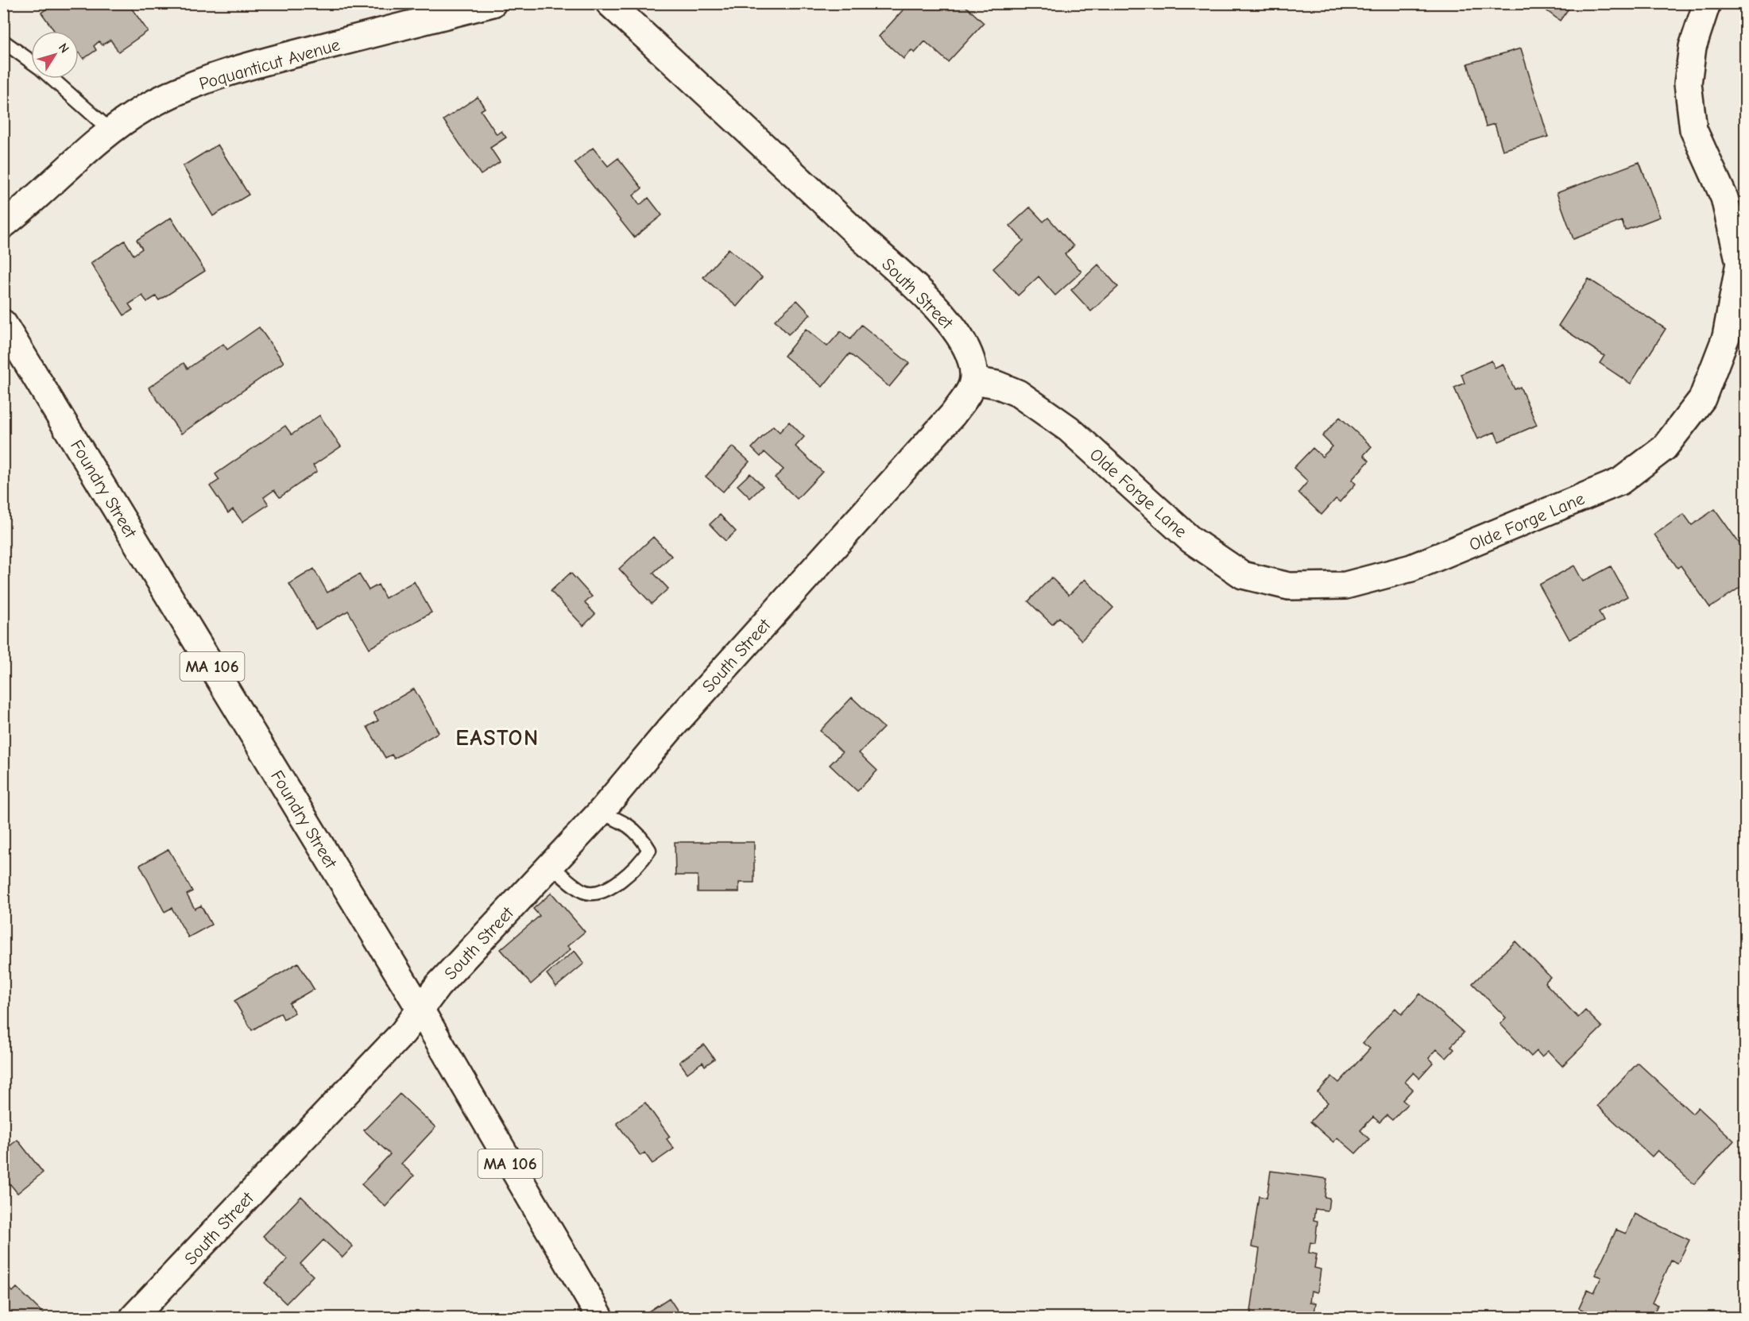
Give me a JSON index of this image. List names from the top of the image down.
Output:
{
  "streets": {
    "main road": [
      "Poquanticut Avenue",
      "South Street",
      "Foundry Street",
      "Olde Forge Lane",
      "MA 106"
    ]
  },
  "crossings": [
    ["South Street", "Foundry Street"],
    ["South Street", "Olde Forge Lane"]
  ],
  "districts": ["EASTON"],
  "north": "top right"
}
